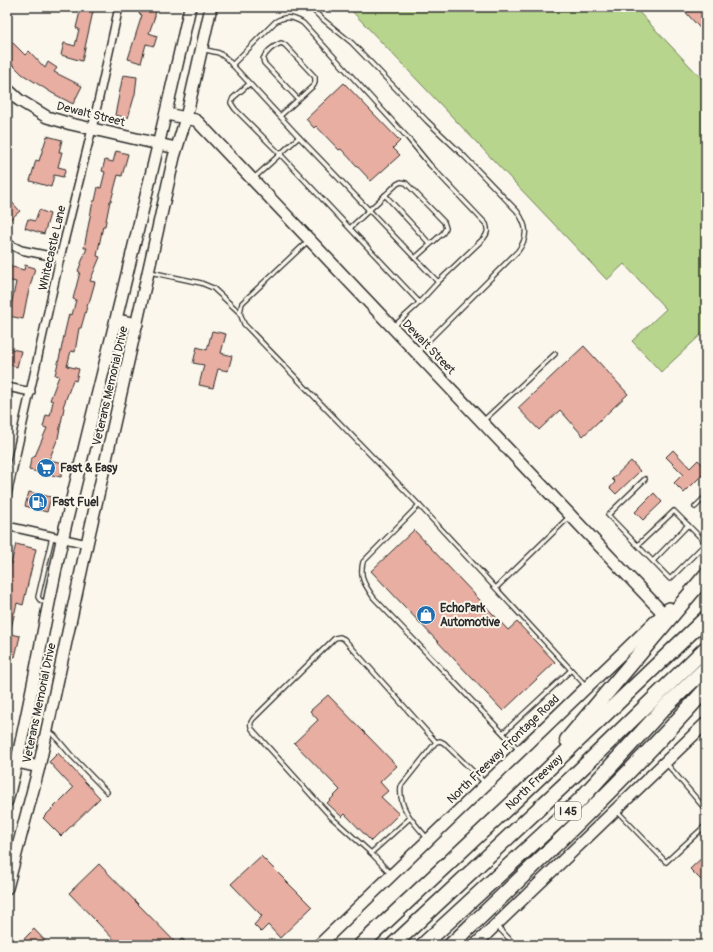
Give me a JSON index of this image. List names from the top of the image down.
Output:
{
  "streets": {
    "highway": ["North Freeway", "I 45"],
    "main road": ["Dewalt Street", "Veterans Memorial Drive", "North Freeway Frontage Road"],
    "street": ["Whitecastle Lane"]
  },
  "crossings": [
    ["Dewalt Street", "Whitecastle Lane"],
    ["Dewalt Street", "Veterans Memorial Drive"],
    ["Dewalt Street", "North Freeway Frontage Road"]
  ],
  "places": {
    "supermarket": ["Fast & Easy"],
    "fuel station": ["Fast Fuel"],
    "shop": ["EchoPark Automotive"]
  }
}
